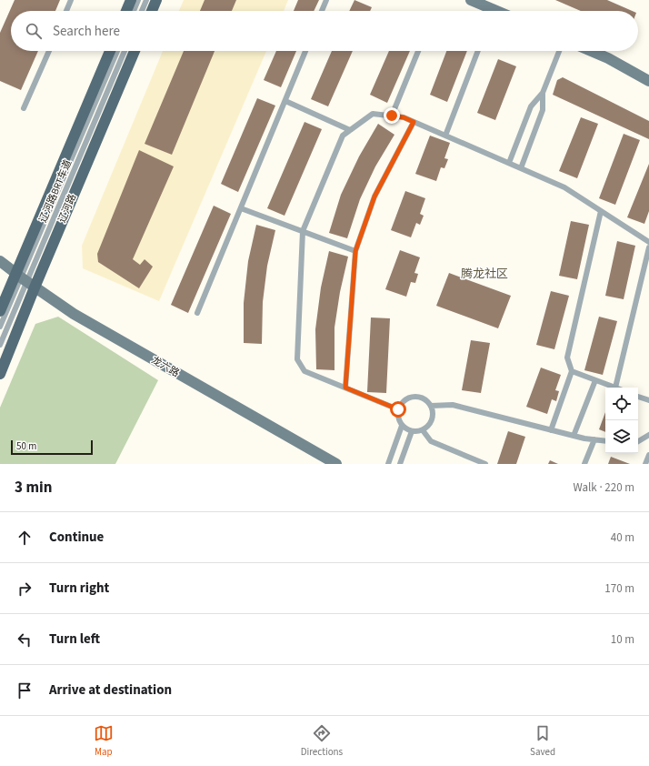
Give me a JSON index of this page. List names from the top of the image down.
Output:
{
  "streets": {
    "main road": ["辽河路"],
    "street": ["龙六路"],
    "lane": ["辽河路BRT车道"]
  },
  "crossings": [
    ["辽河路BRT车道", "辽河路"],
    ["辽河路BRT车道", "龙六路"],
    ["辽河路", "龙六路"]
  ],
  "districts": ["腾龙社区"],
  "scale_bar": "50 m",
  "page": {
    "search": "Search here",
    "scale": "50 m",
    "heading": ["3 min", "Walk · 220 m"],
    "list": [
      ["Continue", "40 m"],
      ["Turn right", "170 m"],
      ["Turn left", "10 m"],
      "Arrive at destination"
    ],
    "nav": ["Map", "Directions", "Saved"]
  }
}
